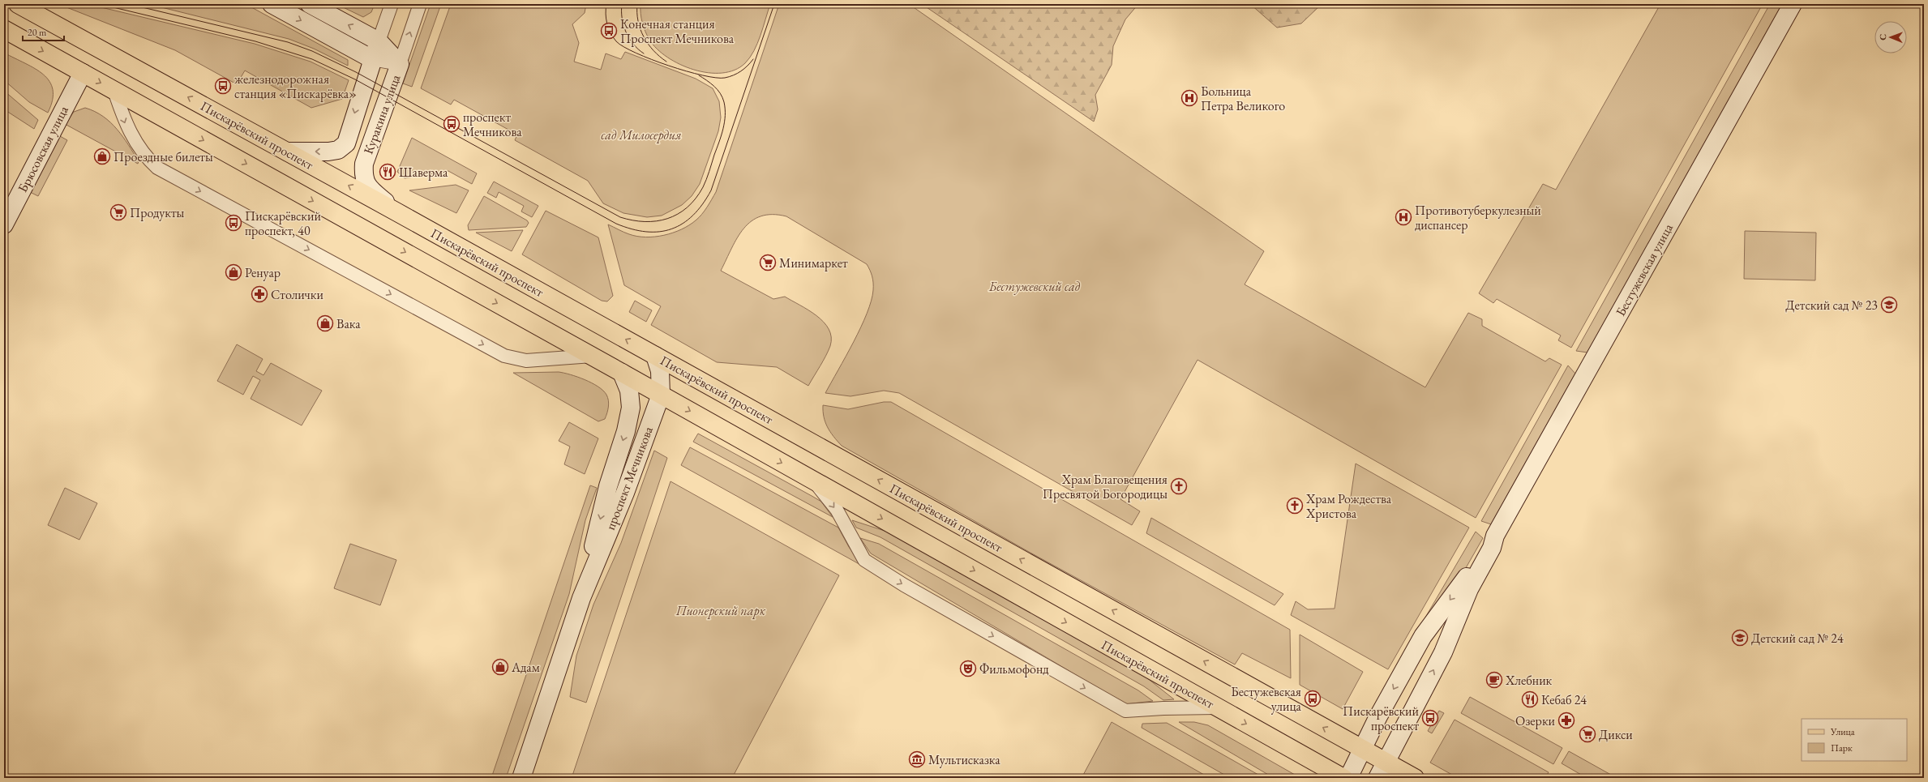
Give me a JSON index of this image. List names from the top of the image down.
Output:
{
  "streets": {
    "main road": ["Пискарёвский проспект"],
    "street": [
      "Куракина улица",
      "Брюсовская улица",
      "Бестужевская улица",
      "проспект Мечникова"
    ]
  },
  "crossings": [
    ["Куракина улица", "Пискарёвский проспект"],
    ["Пискарёвский проспект", "Брюсовская улица"],
    ["Пискарёвский проспект", "Бестужевская улица"],
    ["Пискарёвский проспект", "проспект Мечникова"]
  ],
  "parks": ["сад Милосердия", "Бестужевский сад", "Пионерский парк"],
  "places": {
    "bus stop": [
      "Конечная станция Проспект Мечникова",
      "железнодорожная станция «Пискарёвка»",
      "проспект Мечникова",
      "Пискарёвский проспект, 40",
      "Бестужевская улица",
      "Пискарёвский проспект"
    ],
    "hospital": ["Больница Петра Великого", "Противотуберкулезный диспансер"],
    "shop": [
      "Проездные билеты",
      "Ренуар",
      "Вака",
      "Адам"
    ],
    "restaurant": ["Шаверма", "Кебаб 24"],
    "supermarket": ["Продукты", "Минимаркет", "Дикси"],
    "pharmacy": ["Столички", "Озерки"],
    "school or university": ["Детский сад № 23", "Детский сад № 24"],
    "church": ["Храм Благовещения Пресвятой Богородицы", "Храм Рождества Христова"],
    "theatre": ["Фильмофонд"],
    "cafe": ["Хлебник"],
    "museum": ["Мультисказка"]
  },
  "legend": ["Улица", "Парк"],
  "scale_bar": "20 m",
  "north": "left"
}
